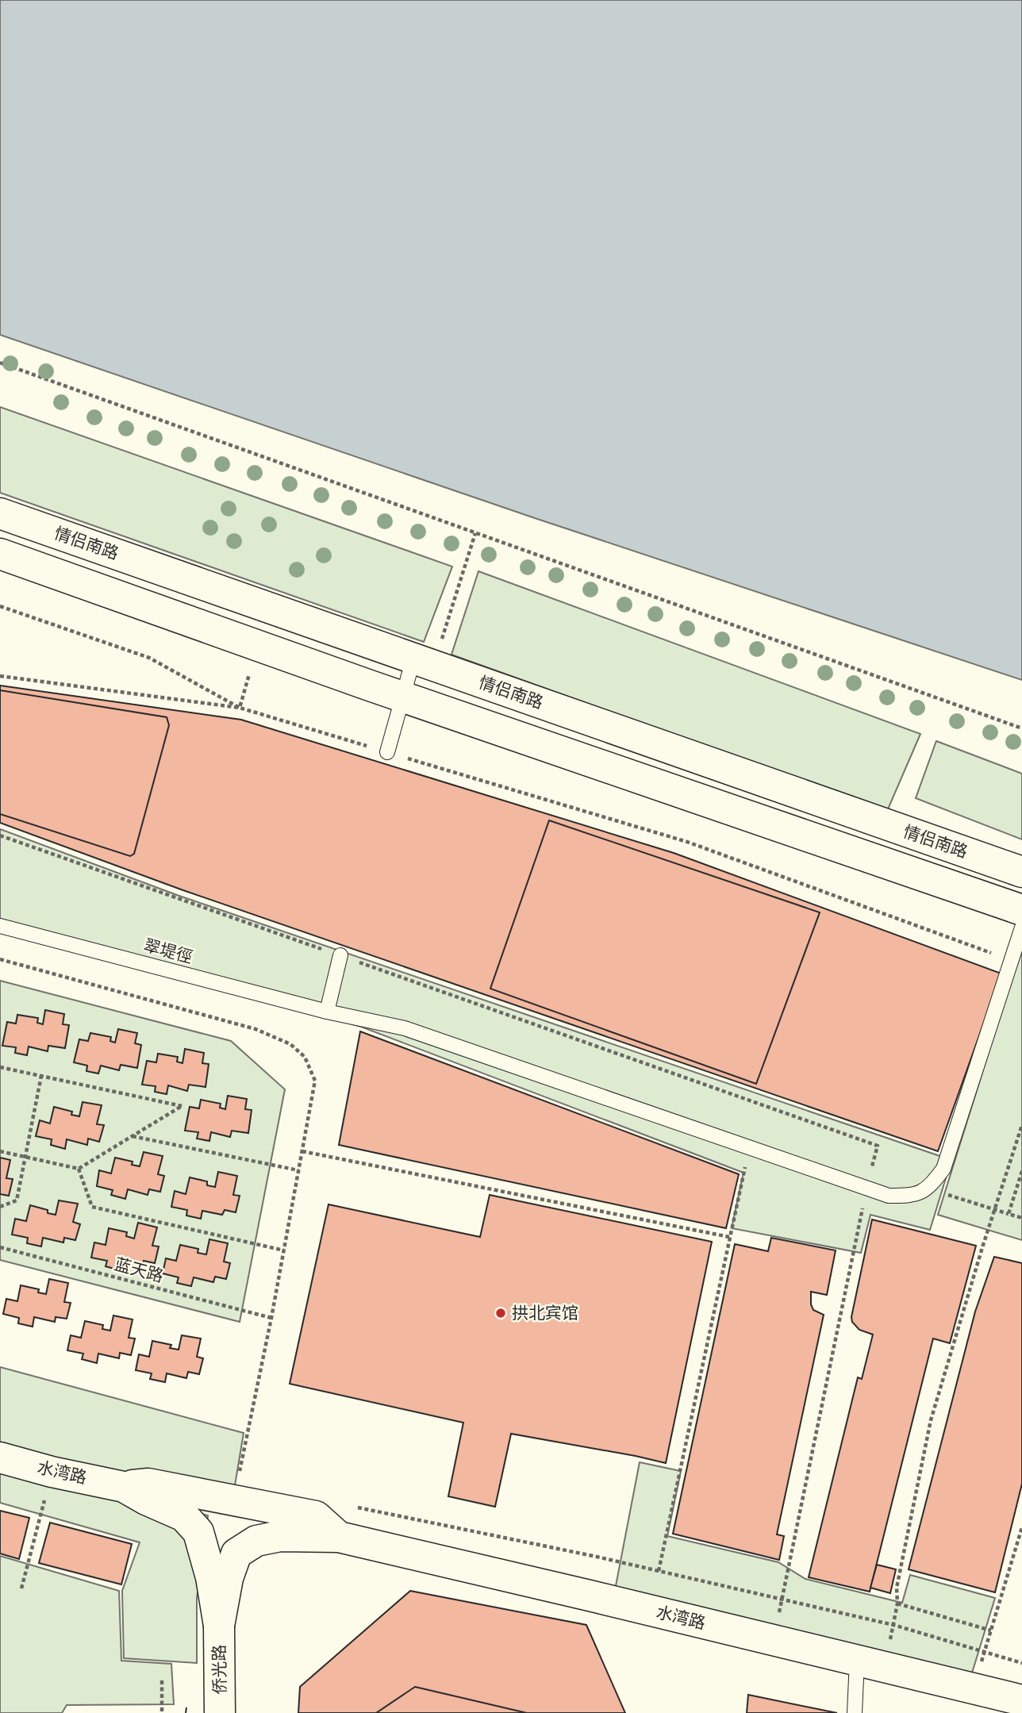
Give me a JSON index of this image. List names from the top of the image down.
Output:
{
  "streets": {
    "main road": ["情侣南路", "水湾路", "侨光路"],
    "lane": ["翠堤徑"],
    "path": ["蓝天路"]
  },
  "crossings": [
    ["水湾路", "侨光路"]
  ],
  "places": ["拱北宾馆"]
}
